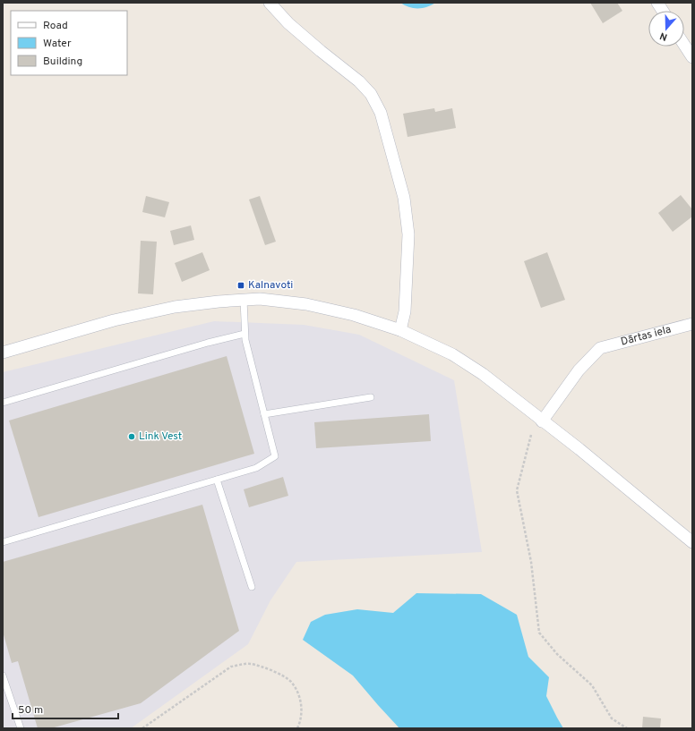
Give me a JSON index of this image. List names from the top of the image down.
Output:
{
  "streets": {
    "street": ["Dārtas iela"]
  },
  "places": {
    "transit": ["Kalnavoti"],
    "other": ["Link Vest"]
  },
  "legend": ["Road", "Water", "Building"],
  "scale_bar": "50 m",
  "north": "bottom"
}
